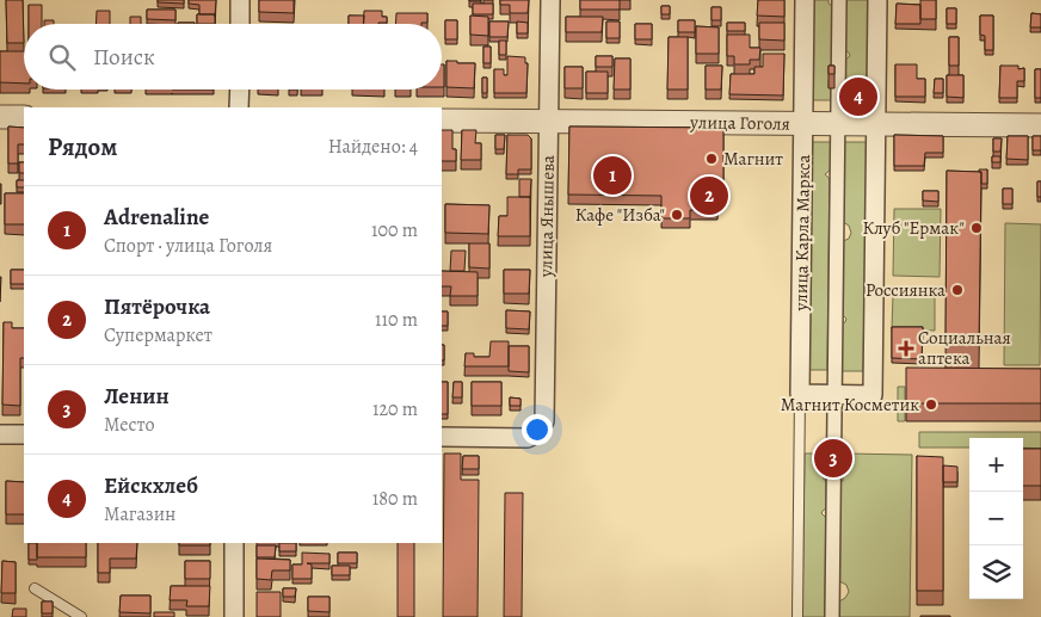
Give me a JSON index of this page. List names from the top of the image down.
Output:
{
  "streets": {
    "street": ["улица Гоголя", "улица Янышева", "улица Карла Маркса"]
  },
  "crossings": [
    ["улица Гоголя", "улица Янышева"],
    ["улица Гоголя", "улица Карла Маркса"]
  ],
  "places": {
    "other": [
      "Магнит",
      "Кафе \"Изба\"",
      "Клуб \"Ермак\"",
      "Россиянка",
      "Магнит Косметик"
    ],
    "health": ["Социальная аптека"]
  },
  "page": {
    "search": "Поиск",
    "pins": [
      "4",
      "1",
      "2",
      "3"
    ],
    "heading": ["Рядом", "Найдено: 4"],
    "list": [
      {
        "mark": "1",
        "name": "Аdrenaline",
        "note": "Спорт · улица Гоголя",
        "value": "100 m"
      },
      {
        "mark": "2",
        "name": "Пятёрочка",
        "note": "Супермаркет",
        "value": "110 m"
      },
      {
        "mark": "3",
        "name": "Ленин",
        "note": "Место",
        "value": "120 m"
      },
      {
        "mark": "4",
        "name": "Ейскхлеб",
        "note": "Магазин",
        "value": "180 m"
      }
    ],
    "map_buttons": ["+", "−"]
  }
}
